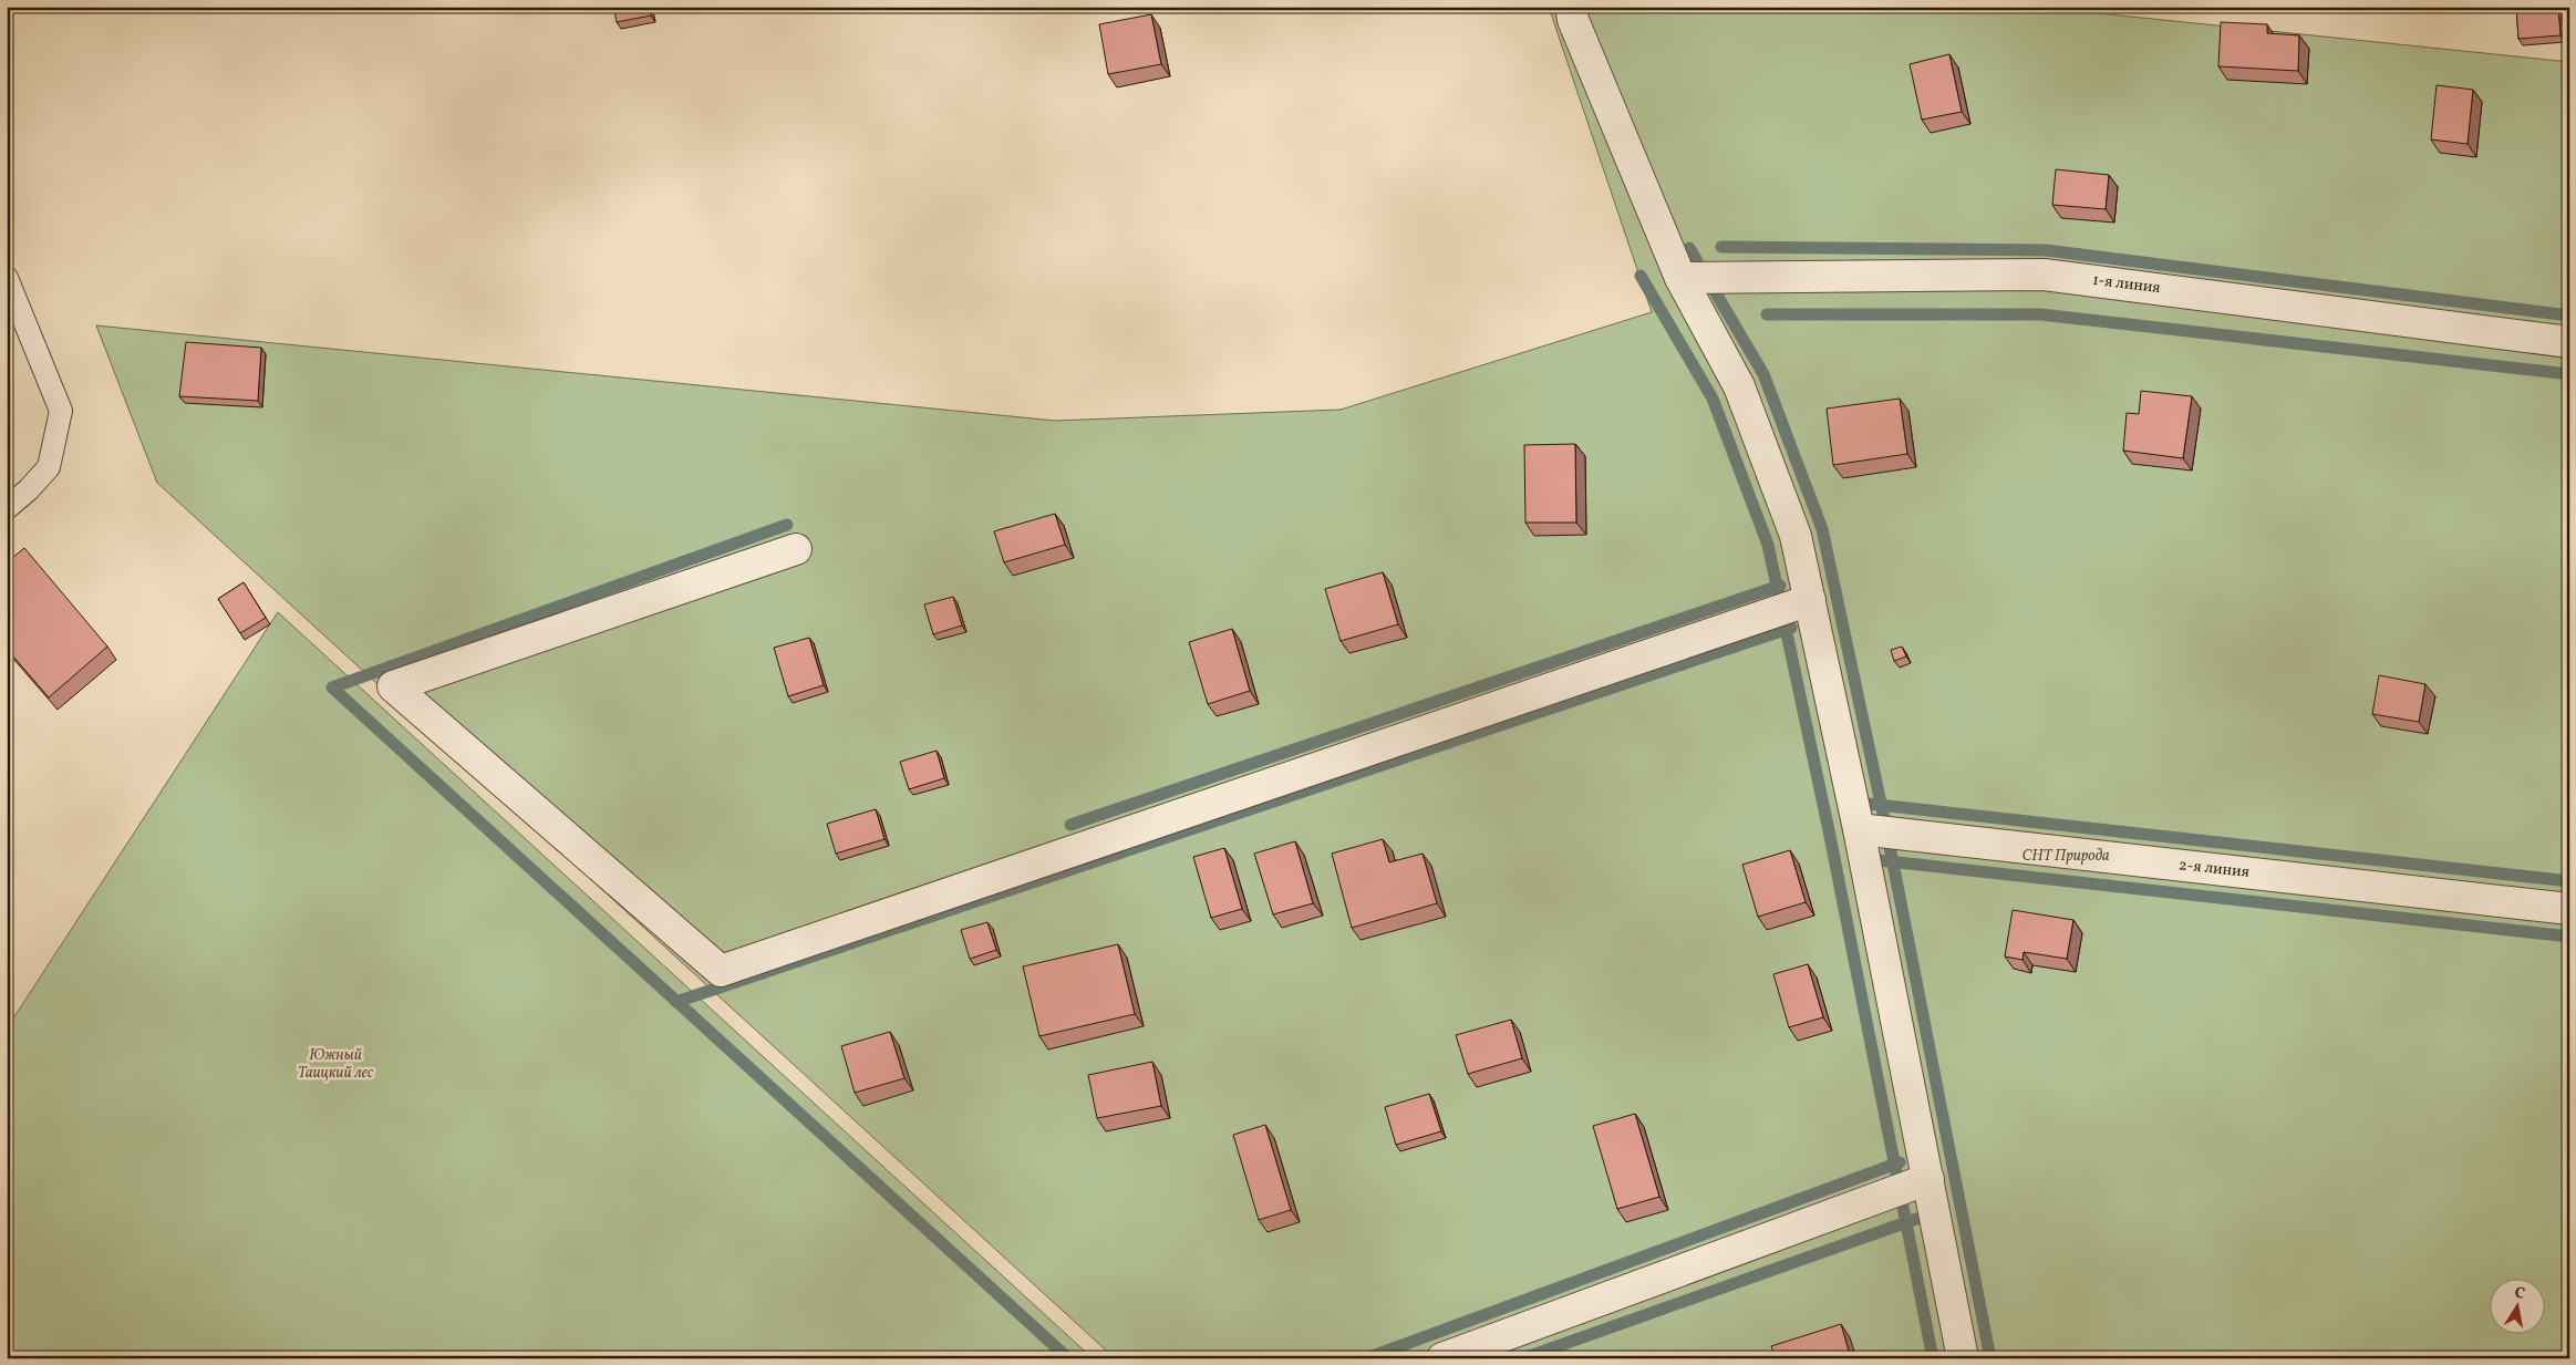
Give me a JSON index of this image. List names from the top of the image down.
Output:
{
  "streets": {
    "street": ["1-я линия", "2-я линия"]
  },
  "parks": ["СНТ Природа", "Южный Таицкий лес"],
  "north": "top"
}
